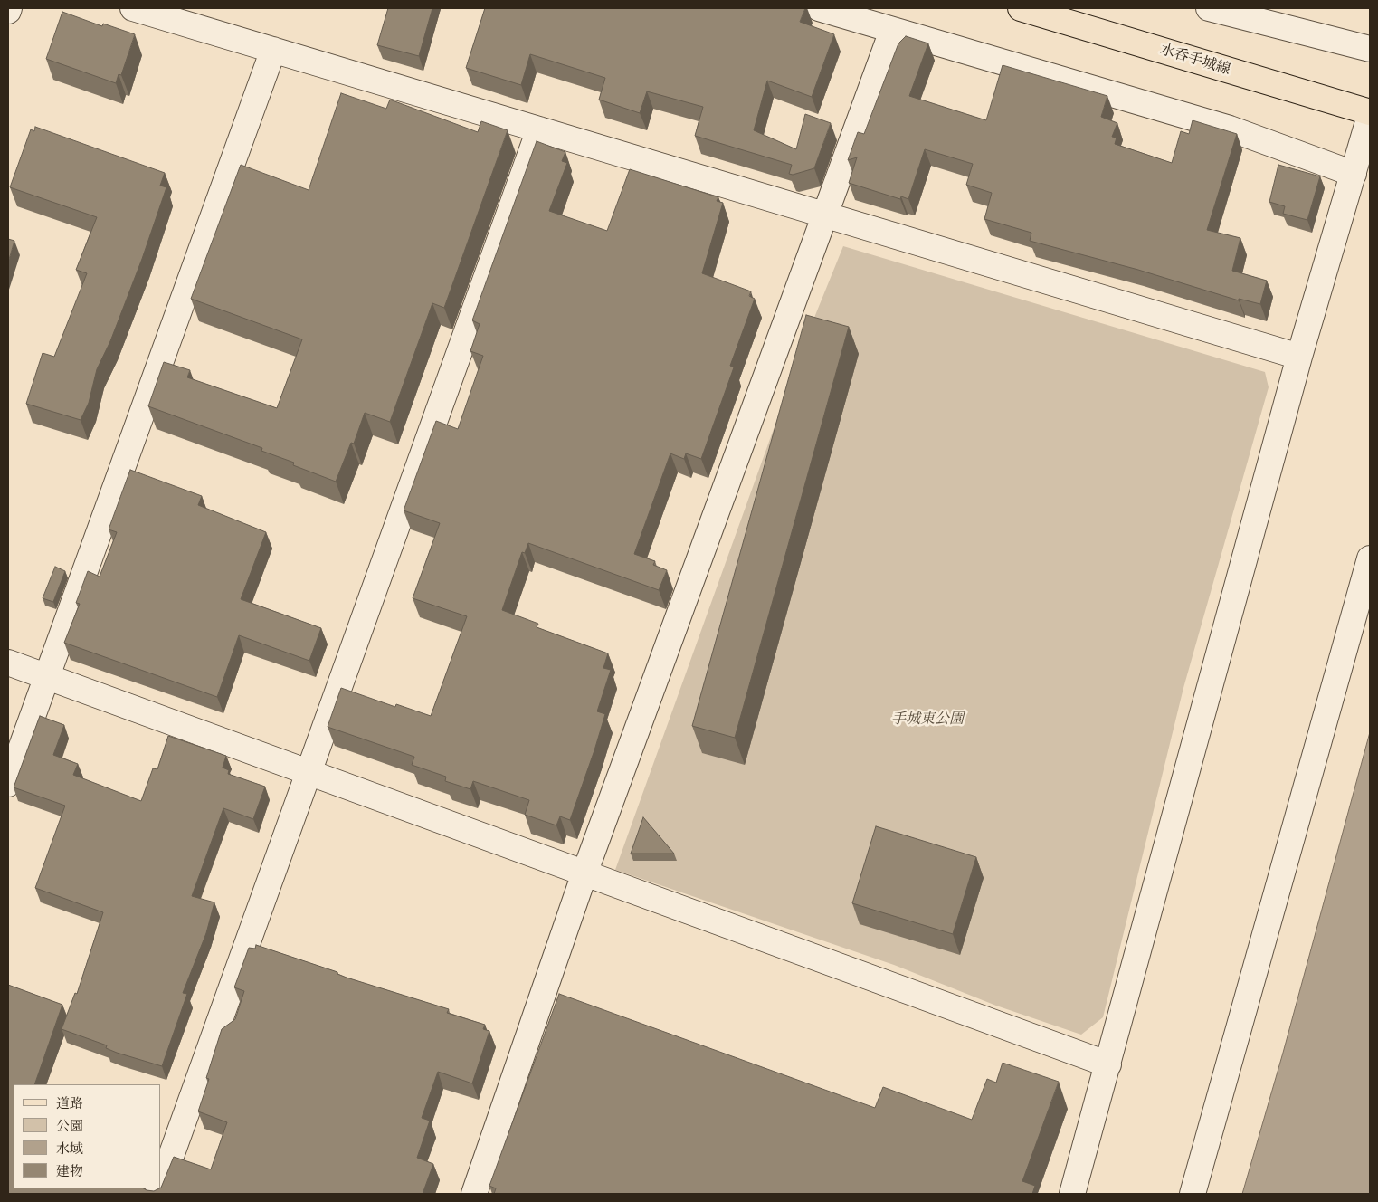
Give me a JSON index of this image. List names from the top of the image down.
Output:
{
  "streets": {
    "main road": ["水呑手城線"]
  },
  "parks": ["手城東公園"],
  "legend": [
    "道路",
    "公園",
    "水域",
    "建物"
  ]
}
